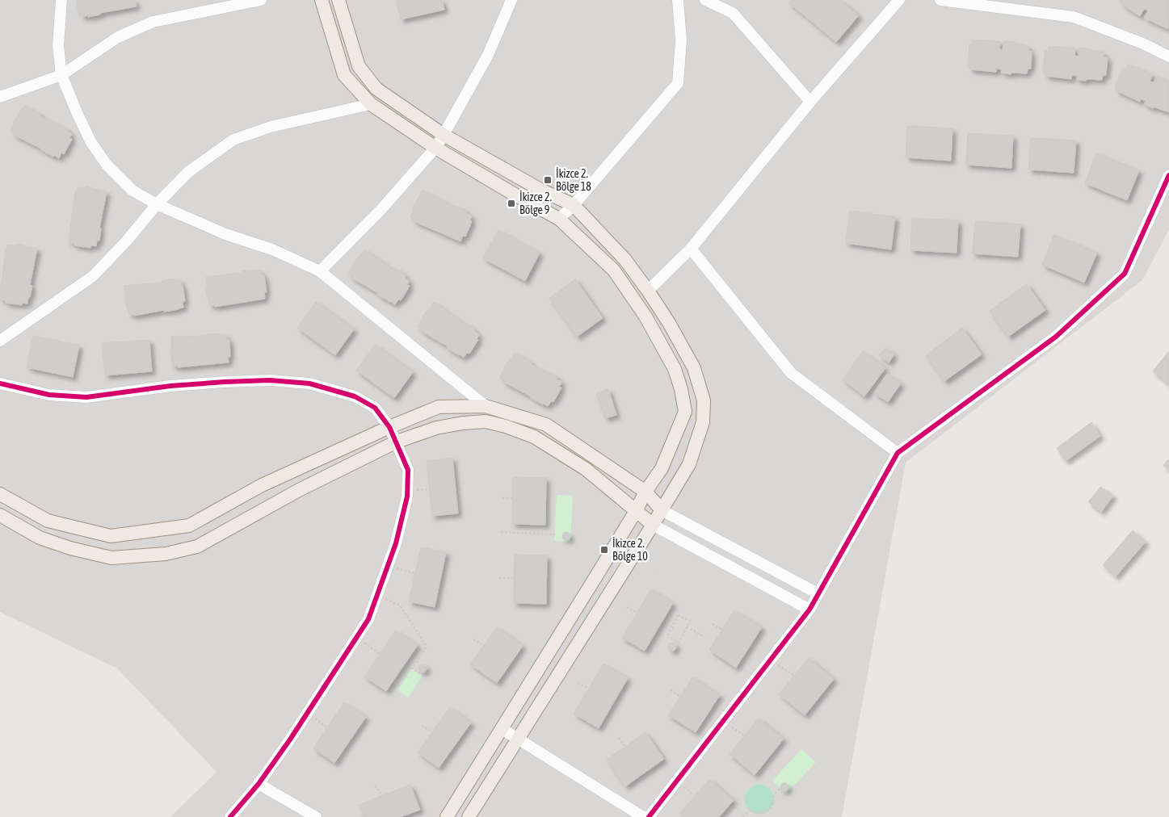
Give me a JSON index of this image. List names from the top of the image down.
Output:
{
  "places": {
    "transit": ["İkizce 2. Bölge 18", "İkizce 2. Bölge 9", "İkizce 2. Bölge 10"]
  }
}
